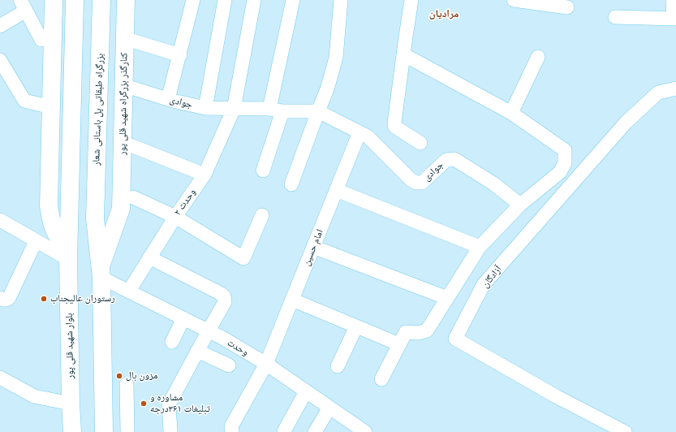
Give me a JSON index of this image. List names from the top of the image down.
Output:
{
  "streets": {
    "main road": ["کنارگذر بزرگراه شهید قلی پور", "بزرگراه طبقاتی پل باستانی شعار", "بلوار شهید قلی پور"],
    "street": [
      "جوادی",
      "وحدت ۲",
      "امام حسین",
      "آزادگان",
      "وحدت"
    ]
  },
  "crossings": [
    ["جوادی", "کنارگذر بزرگراه شهید قلی پور"],
    ["جوادی", "وحدت ۲"],
    ["جوادی", "امام حسین"],
    ["کنارگذر بزرگراه شهید قلی پور", "بزرگراه طبقاتی پل باستانی شعار"],
    ["کنارگذر بزرگراه شهید قلی پور", "وحدت"],
    ["بزرگراه طبقاتی پل باستانی شعار", "وحدت"],
    ["وحدت ۲", "وحدت"],
    ["امام حسین", "وحدت"]
  ],
  "districts": ["مرادیان"],
  "places": ["رستوران عالیجناب", "مزون بال", "مشاوره و تبلیغات ۳۶۱درجه"]
}
